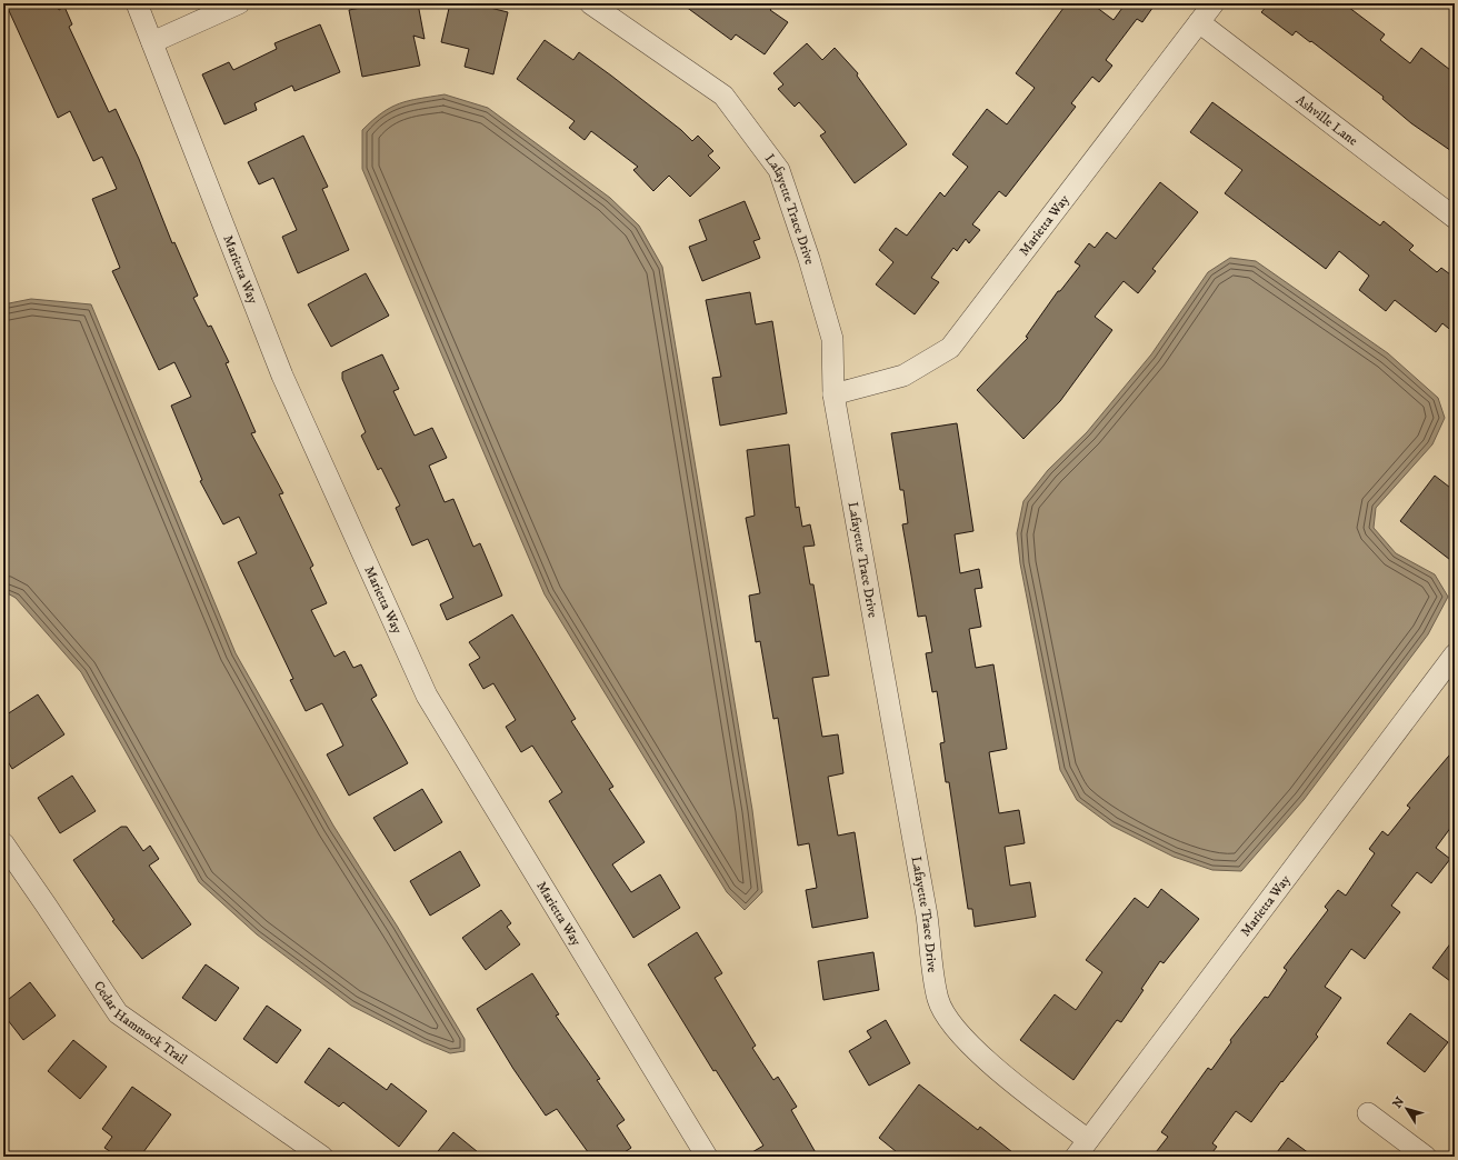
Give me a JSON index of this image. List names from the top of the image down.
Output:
{
  "streets": {
    "street": [
      "Ashville Lane",
      "Lafayette Trace Drive",
      "Marietta Way",
      "Cedar Hammock Trail"
    ]
  },
  "crossings": [
    ["Ashville Lane", "Marietta Way"],
    ["Lafayette Trace Drive", "Marietta Way"]
  ],
  "north": "top left"
}
